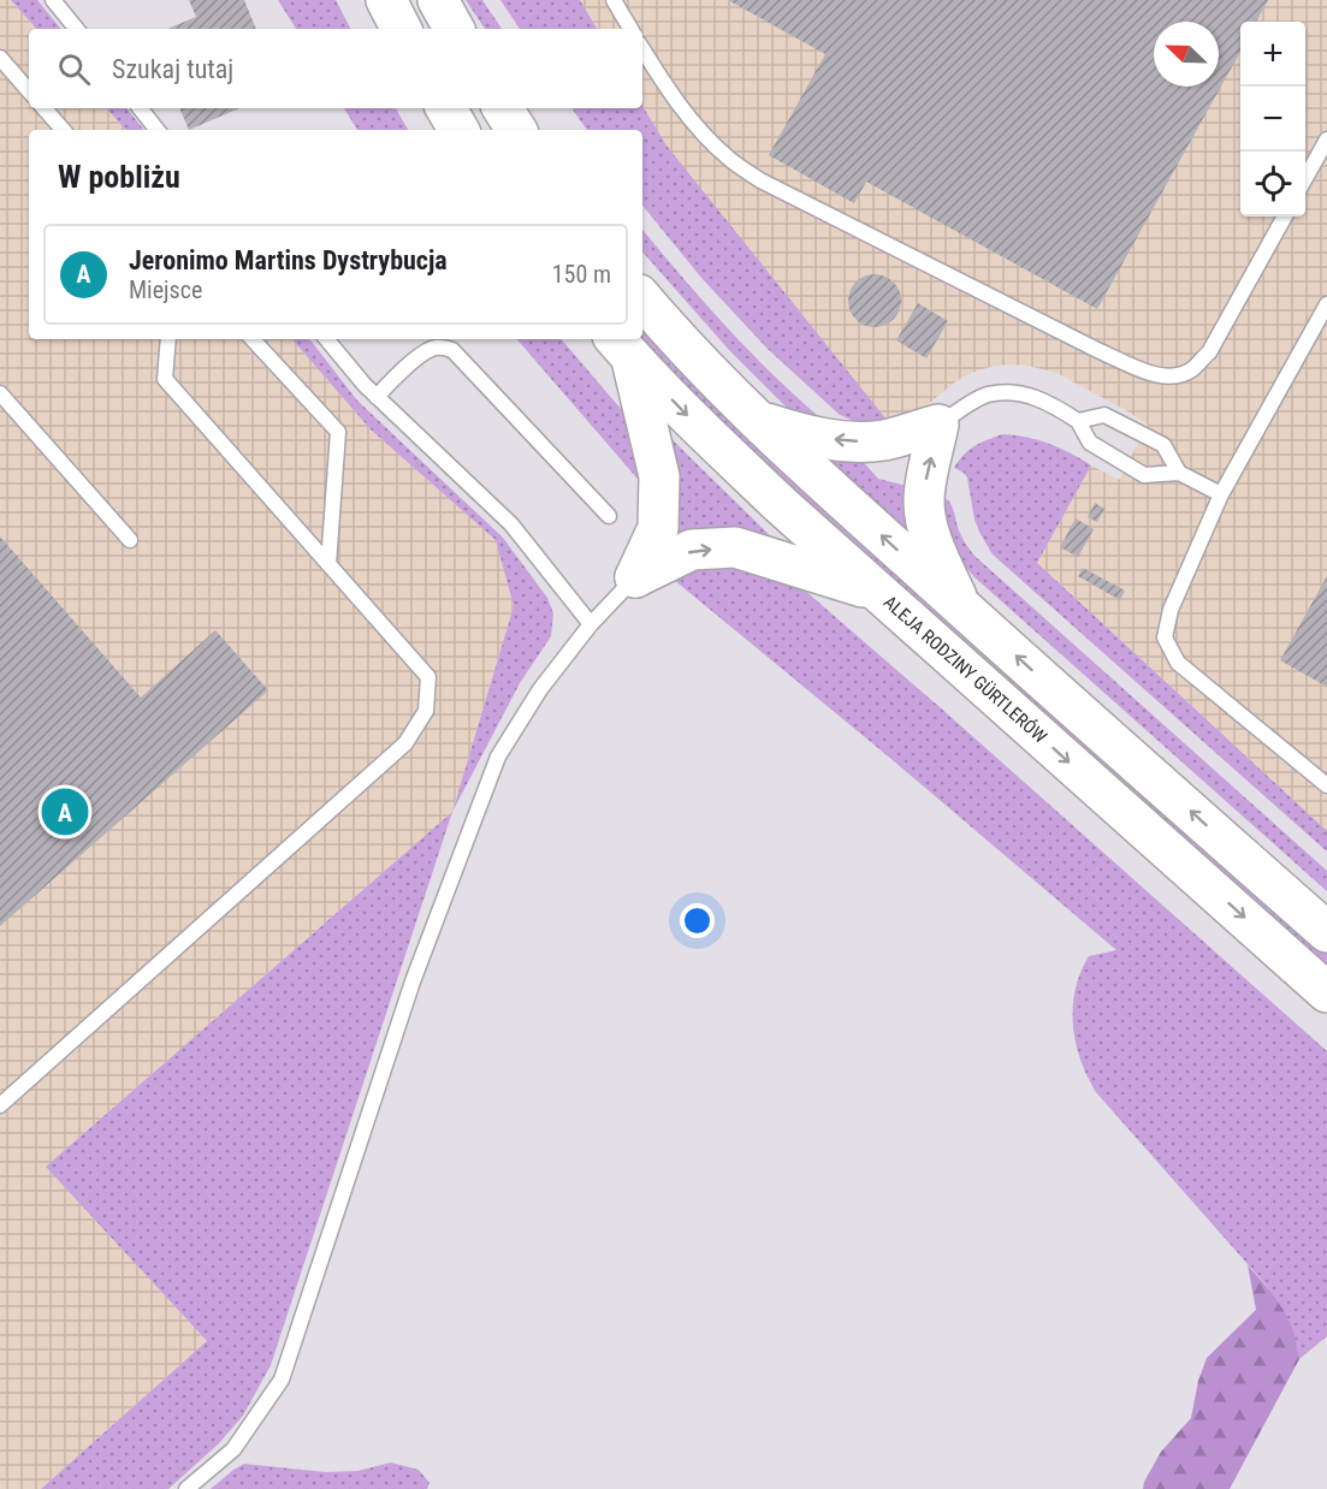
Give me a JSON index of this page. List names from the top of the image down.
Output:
{
  "streets": {
    "main road": ["ALEJA RODZINY GÜRTLERÓW"]
  },
  "north": "top left",
  "page": {
    "map_buttons": ["+", "−"],
    "search": "Szukaj tutaj",
    "heading": "W pobliżu",
    "list": [
      {
        "mark": "A",
        "name": "Jeronimo Martins Dystrybucja",
        "note": "Miejsce",
        "value": "150 m"
      }
    ],
    "pins": "A"
  }
}
